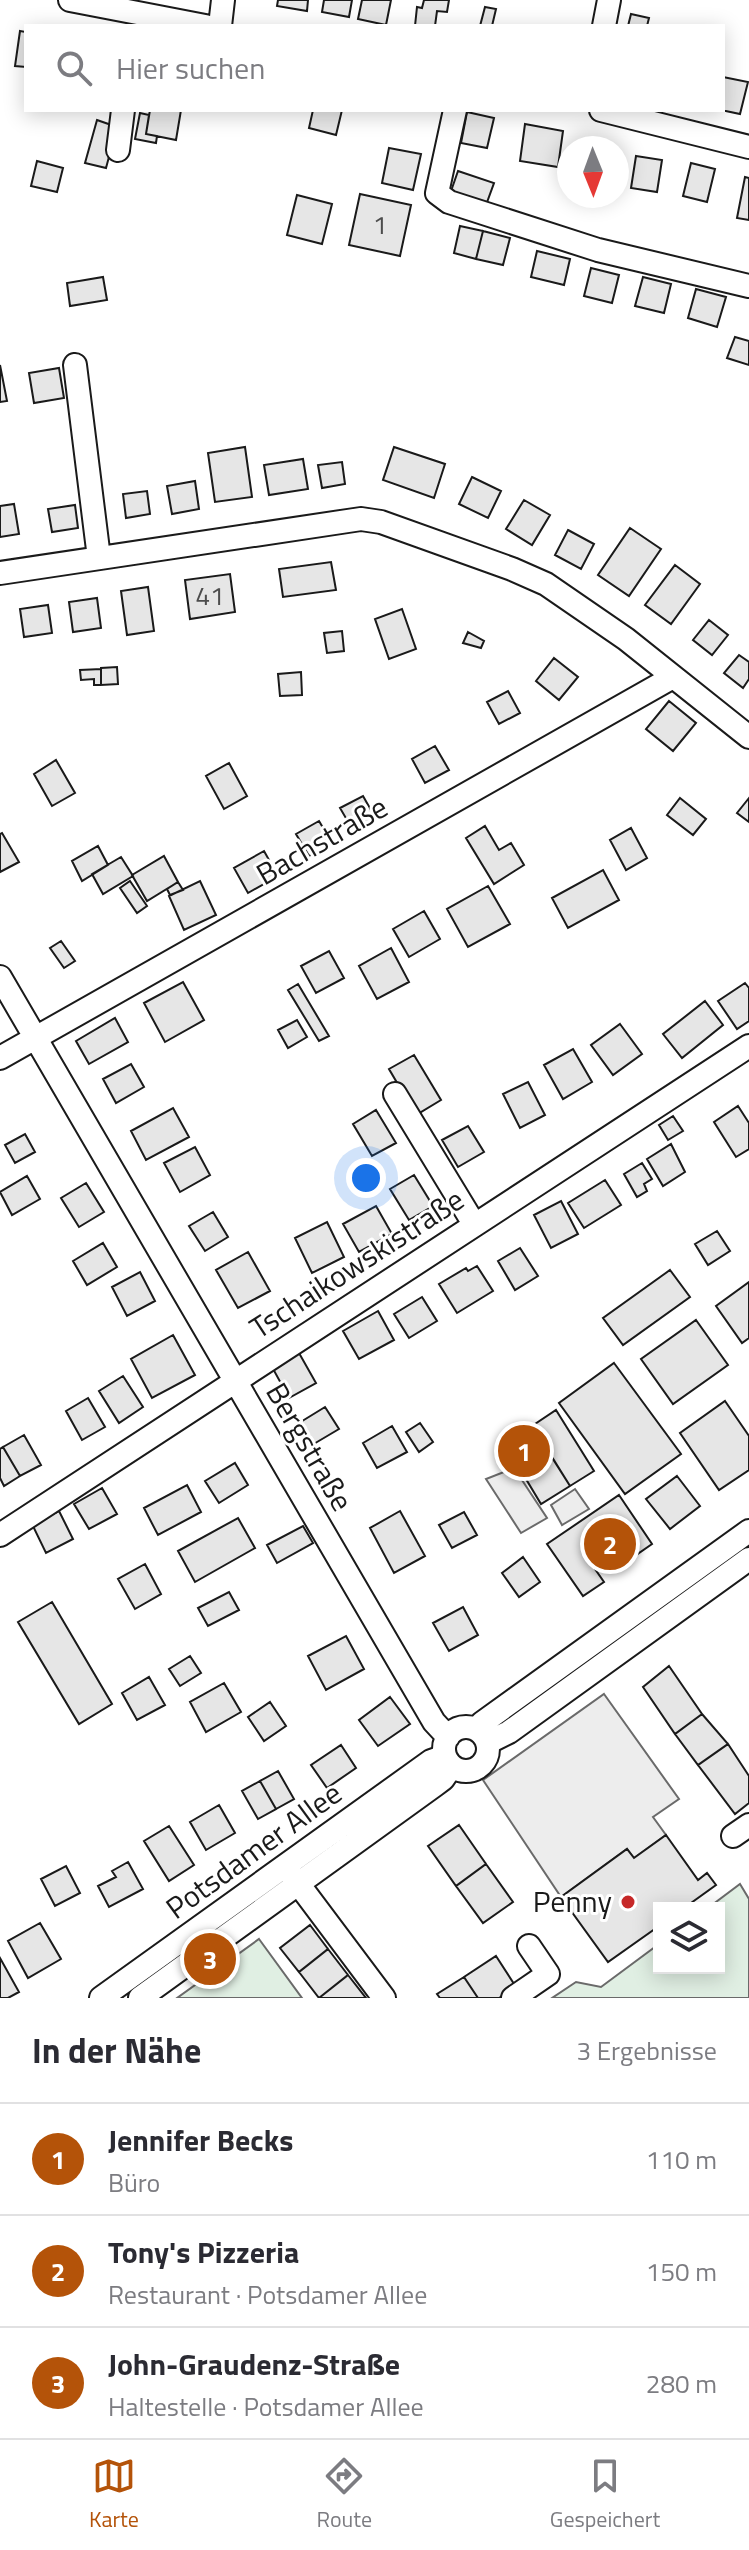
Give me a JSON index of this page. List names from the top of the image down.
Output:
{
  "streets": {
    "street": [
      "Bachstraße",
      "Tschaikowskistraße",
      "Bergstraße",
      "Potsdamer Allee"
    ]
  },
  "crossings": [
    ["Bachstraße", "Bergstraße"],
    ["Tschaikowskistraße", "Bergstraße"],
    ["Bergstraße", "Potsdamer Allee"]
  ],
  "places": ["Penny"],
  "house_numbers": ["1", "41"],
  "north": "bottom",
  "page": {
    "search": "Hier suchen",
    "pins": ["1", "2", "3"],
    "heading": ["In der Nähe", "3 Ergebnisse"],
    "list": [
      {
        "mark": "1",
        "name": "Jennifer Becks",
        "note": "Büro",
        "value": "110 m"
      },
      {
        "mark": "2",
        "name": "Tony's Pizzeria",
        "note": "Restaurant · Potsdamer Allee",
        "value": "150 m"
      },
      {
        "mark": "3",
        "name": "John-Graudenz-Straße",
        "note": "Haltestelle · Potsdamer Allee",
        "value": "280 m"
      }
    ],
    "nav": ["Karte", "Route", "Gespeichert"]
  }
}
